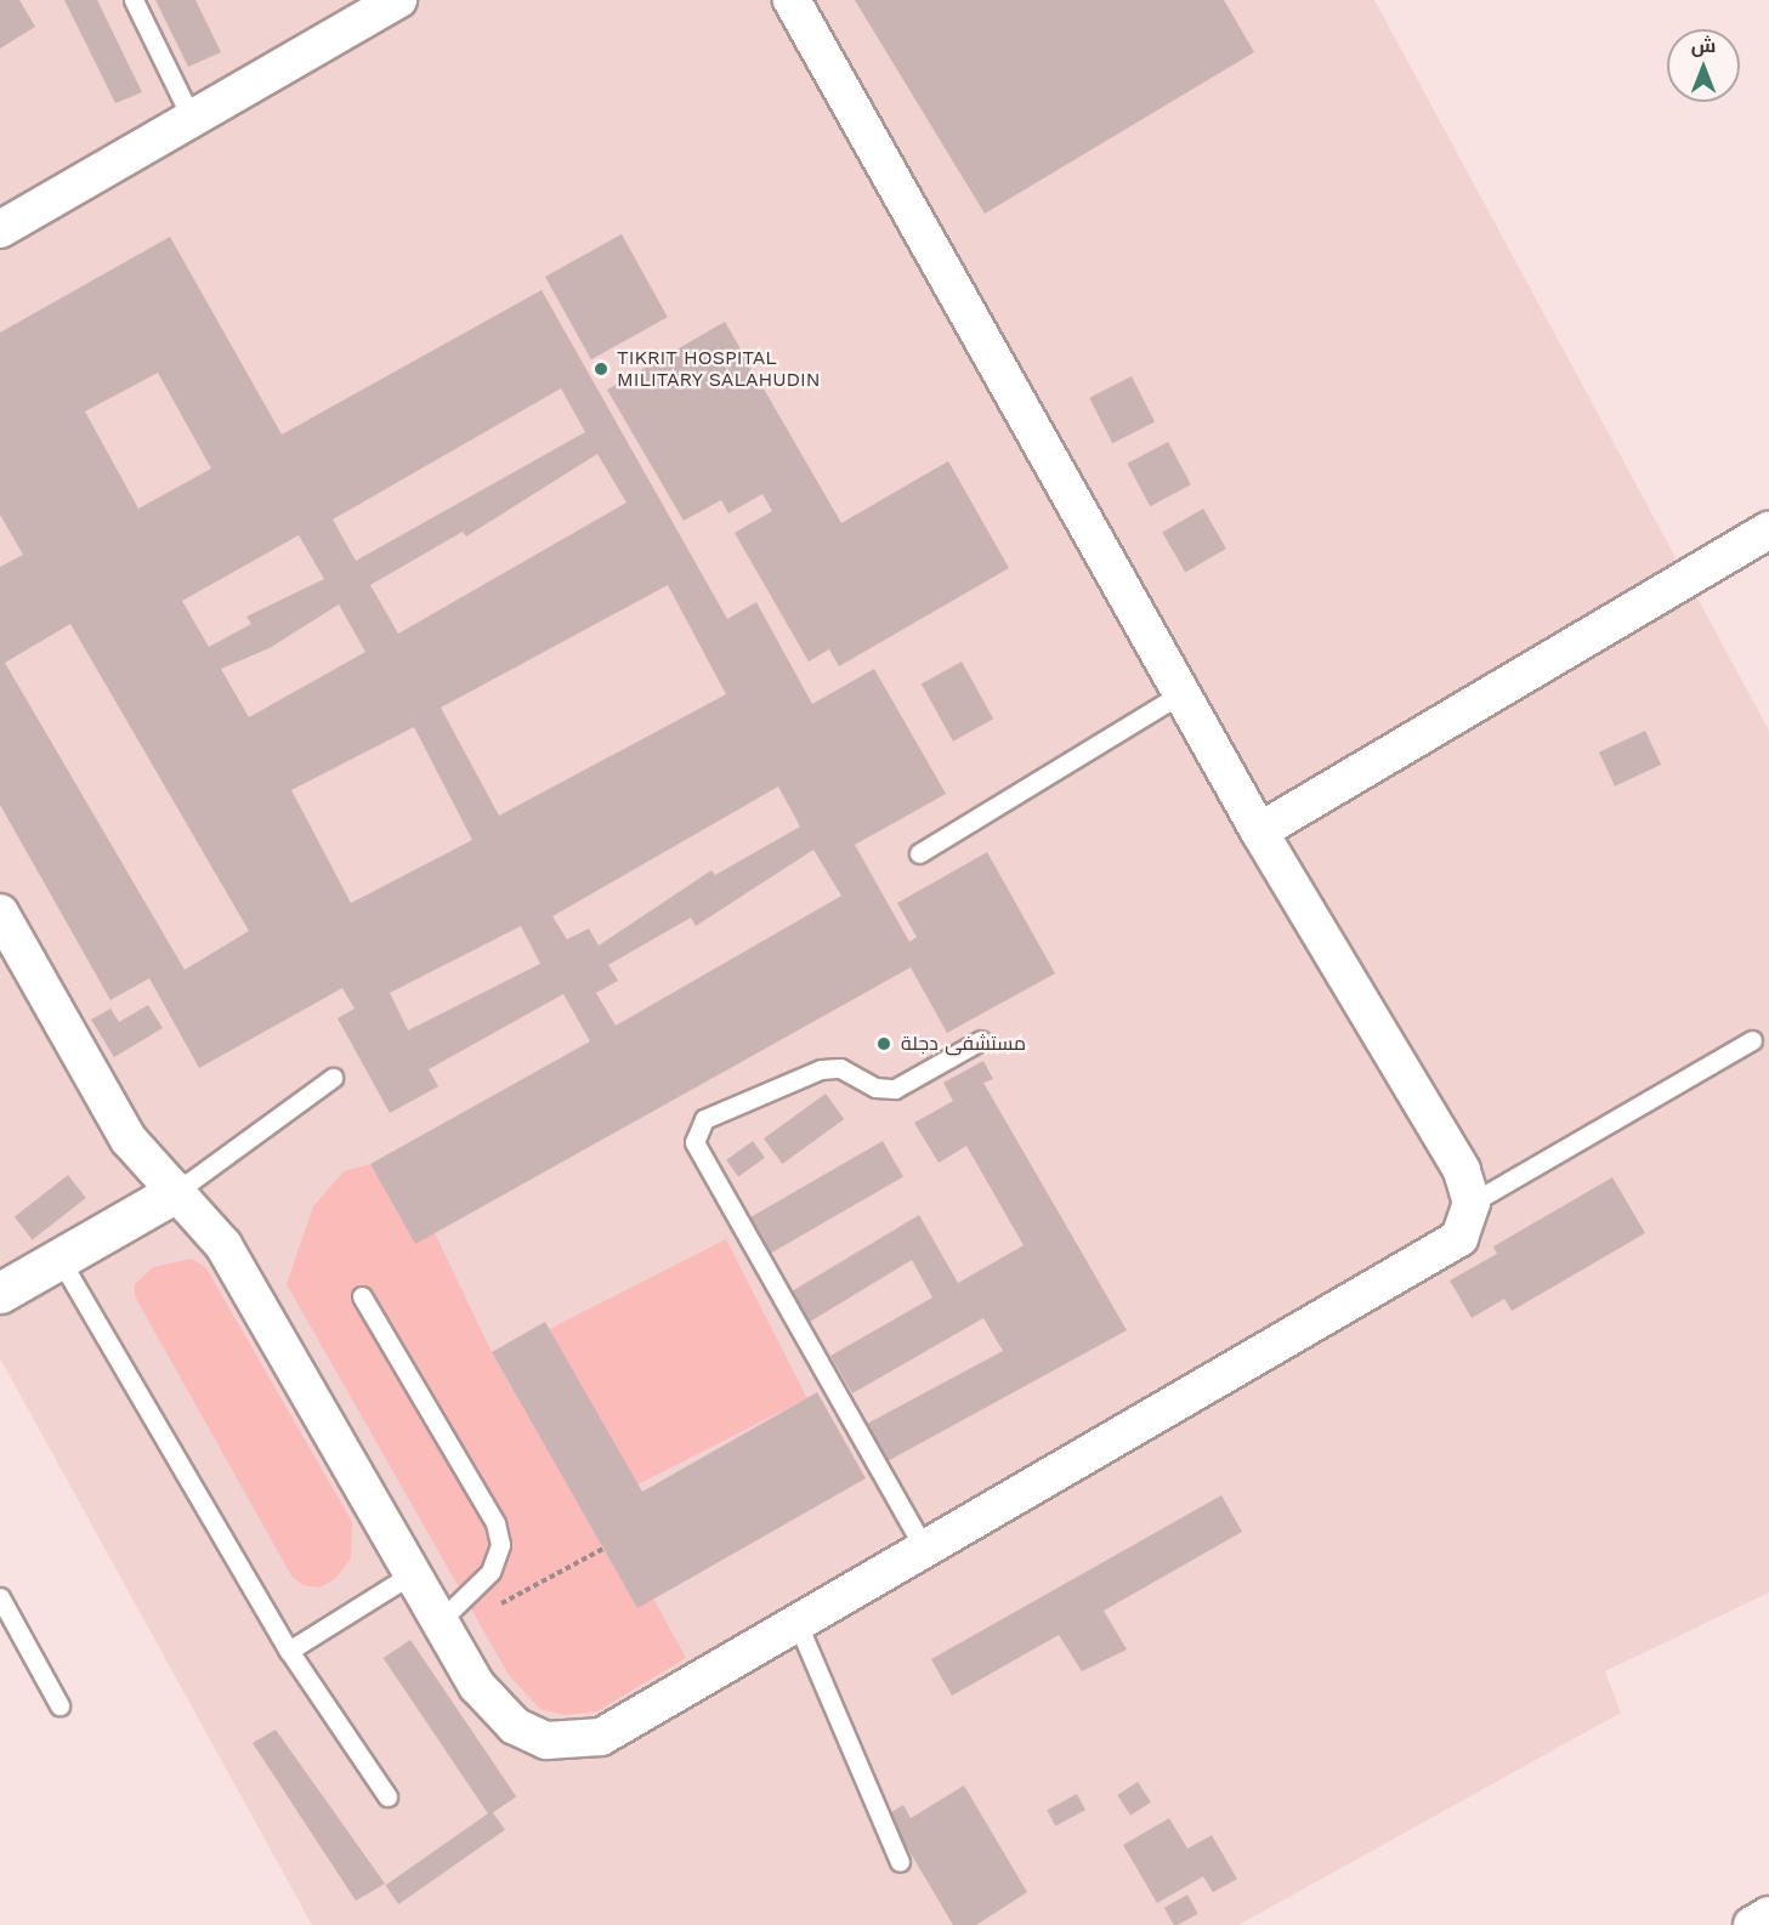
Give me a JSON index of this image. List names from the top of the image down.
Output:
{
  "places": ["TIKRIT HOSPITAL MILITARY SALAHUDIN", "مستشفى دجلة"],
  "north": "top"
}
